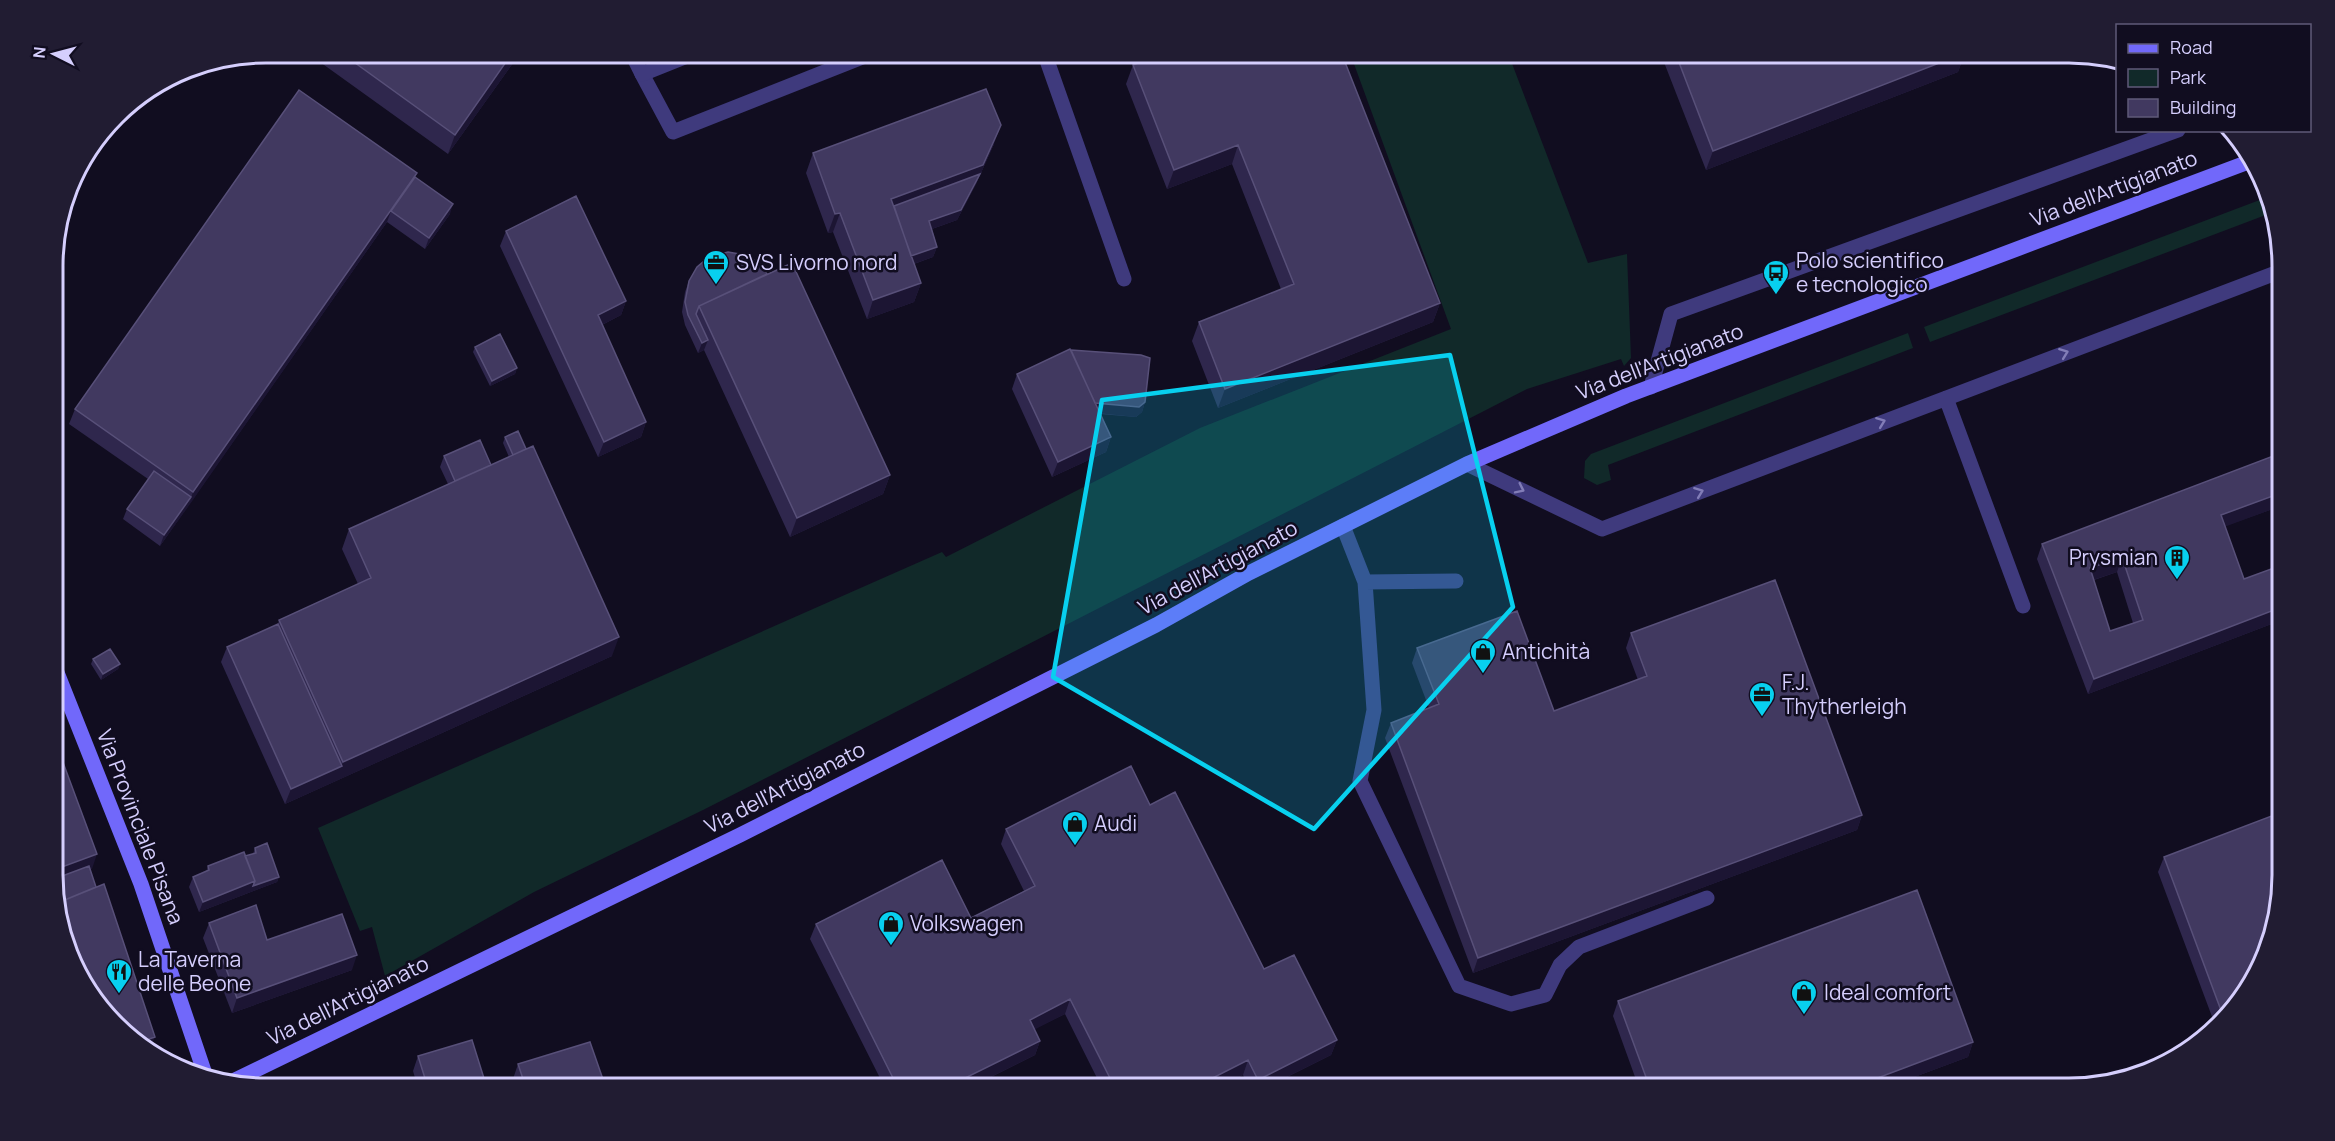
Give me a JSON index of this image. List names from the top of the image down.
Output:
{
  "streets": {
    "street": ["Via dell'Artigianato", "Via Provinciale Pisana"]
  },
  "places": {
    "office": ["SVS Livorno nord", "F.J. Thytherleigh"],
    "bus stop": ["Polo scientifico e tecnologico"],
    "building": ["Prysmian"],
    "shop": [
      "Antichità",
      "Audi",
      "Volkswagen",
      "Ideal comfort"
    ],
    "restaurant": ["La Taverna delle Beone"]
  },
  "legend": ["Road", "Park", "Building"],
  "north": "left"
}
